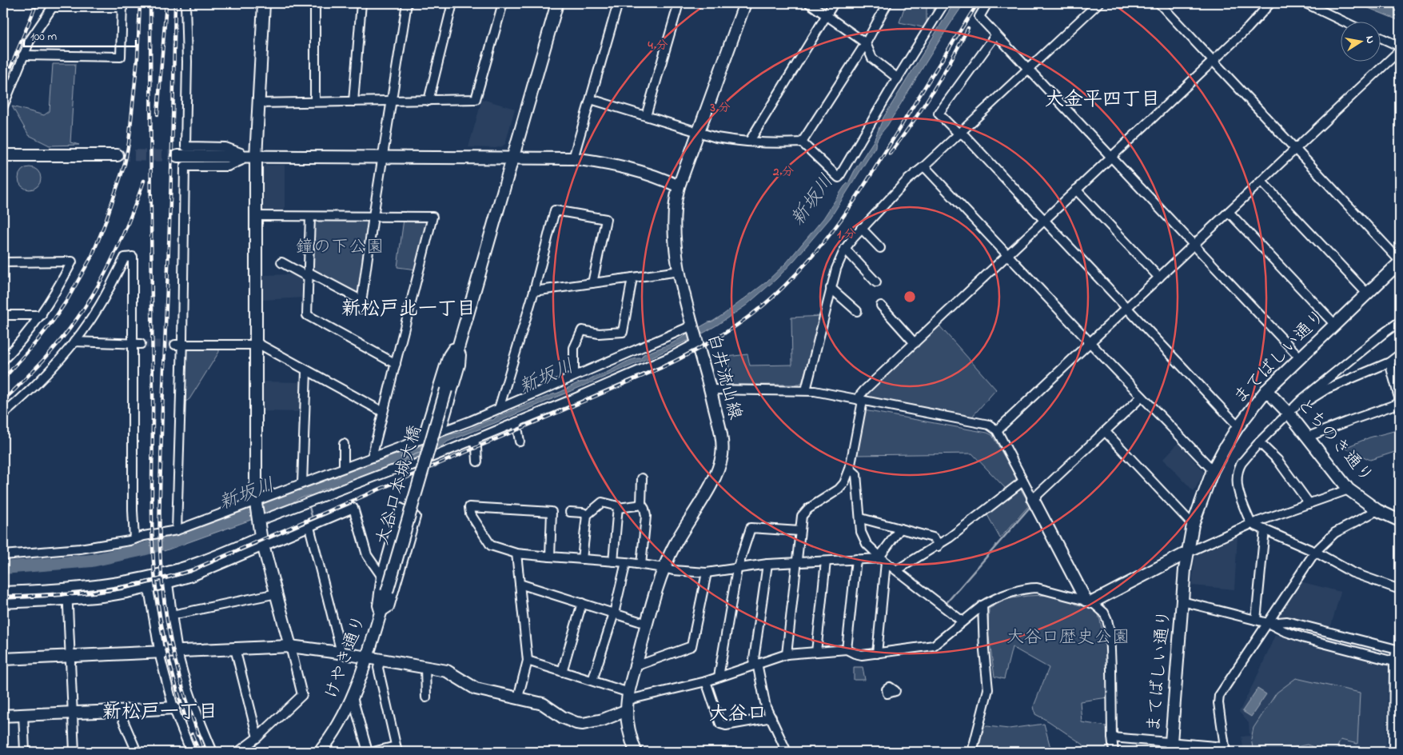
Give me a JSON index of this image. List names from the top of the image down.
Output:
{
  "streets": {
    "street": [
      "まてばしい通り",
      "白井流山線",
      "とちのき通り",
      "大谷口本城大橋",
      "けやき通り"
    ]
  },
  "crossings": [
    ["まてばしい通り", "とちのき通り"],
    ["大谷口本城大橋", "けやき通り"]
  ],
  "districts": [
    "大金平四丁目",
    "新松戸北一丁目",
    "新松戸一丁目",
    "大谷口"
  ],
  "water": ["新坂川"],
  "parks": ["鐘の下公園", "大谷口歴史公園"],
  "scale_bar": "100 m",
  "north": "right",
  "rings": [
    "4 分",
    "3 分",
    "2 分",
    "1 分"
  ]
}
